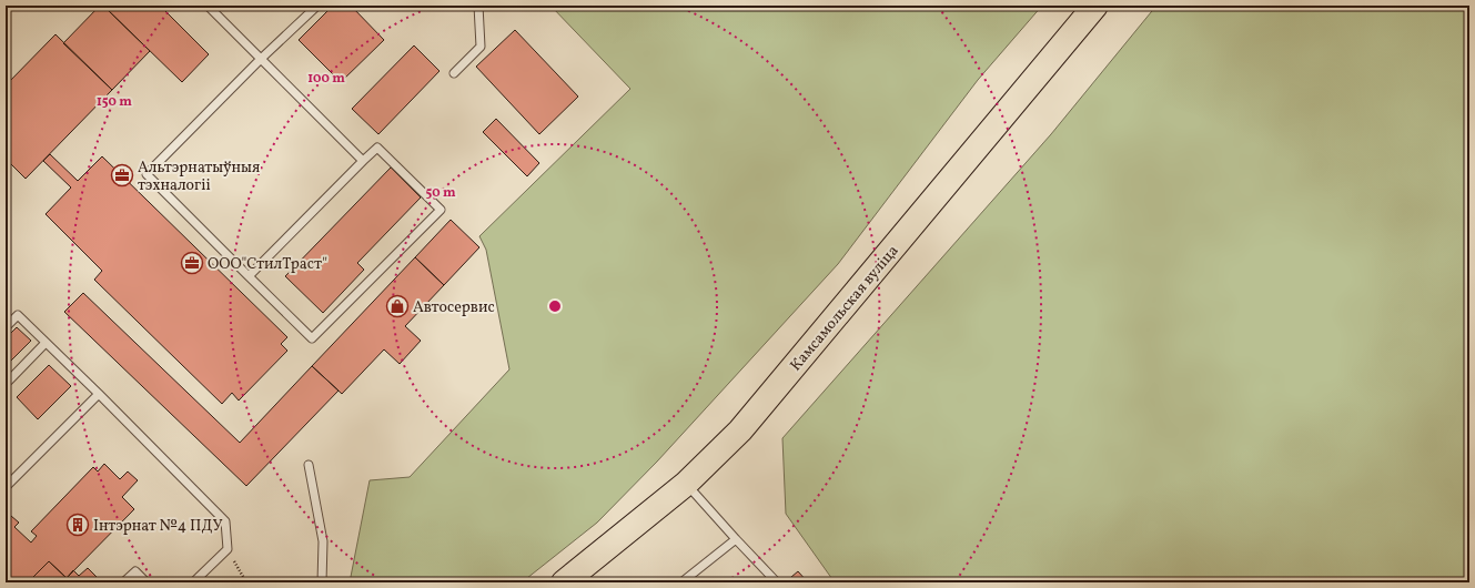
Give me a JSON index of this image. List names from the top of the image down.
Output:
{
  "streets": {
    "main road": ["Камсамольская вуліца"]
  },
  "places": {
    "office": ["Альтэрнатыўныя тэхналогіі", "ООО\"СтилТраст\""],
    "shop": ["Автосервис"],
    "building": ["Інтэрнат №4 ПДУ"]
  },
  "rings": ["100 m", "150 m", "50 m"]
}
